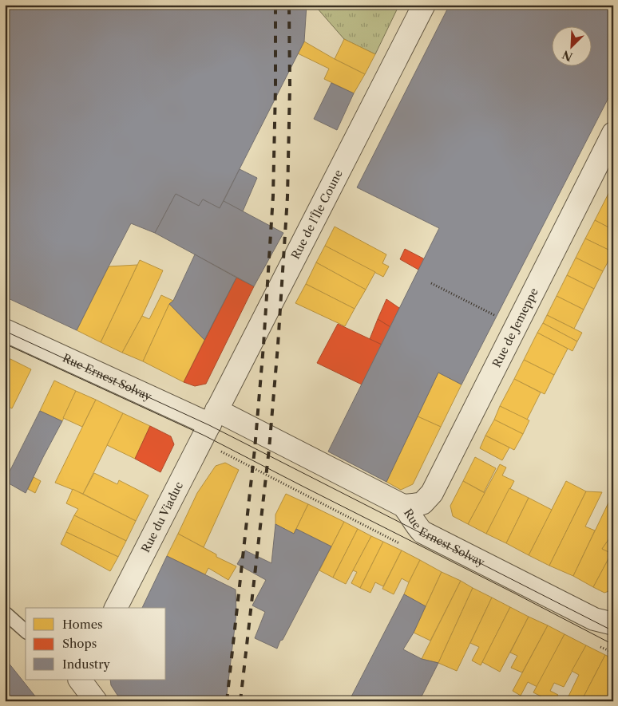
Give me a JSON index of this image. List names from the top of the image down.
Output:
{
  "streets": {
    "street": [
      "Rue de l'Île Coune",
      "Rue de Jemeppe",
      "Rue Ernest Solvay",
      "Rue du Viaduc"
    ]
  },
  "crossings": [
    ["Rue de l'Île Coune", "Rue Ernest Solvay"],
    ["Rue de l'Île Coune", "Rue du Viaduc"],
    ["Rue de Jemeppe", "Rue Ernest Solvay"],
    ["Rue Ernest Solvay", "Rue du Viaduc"]
  ],
  "legend": ["Homes", "Shops", "Industry"],
  "north": "bottom left"
}
